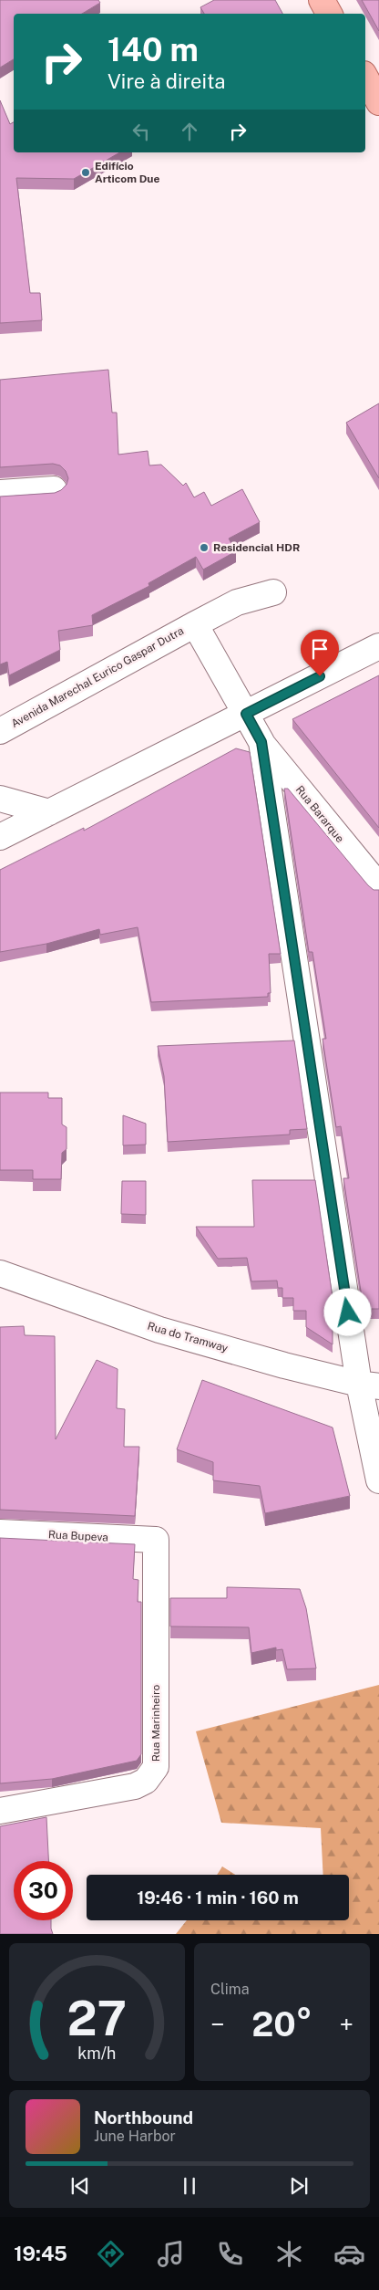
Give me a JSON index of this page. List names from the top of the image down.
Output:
{
  "streets": {
    "street": [
      "Avenida Marechal Eurico Gaspar Dutra",
      "Rua Bararque",
      "Rua do Tramway",
      "Rua Bupeva",
      "Rua Marinheiro"
    ]
  },
  "crossings": [
    ["Avenida Marechal Eurico Gaspar Dutra", "Rua Bararque"],
    ["Rua Bupeva", "Rua Marinheiro"]
  ],
  "places": ["Edifício Articom Due", "Residencial HDR"],
  "page": {
    "turn": ["140 m", "Vire à direita"],
    "limit": "30",
    "trip": "19:46 · 1 min · 160 m",
    "tile": "Clima",
    "heat": ["−", "20°", "+"],
    "song": ["Northbound", "June Harbor"],
    "tabs": "19:45",
    "gauge": ["27", "km/h"]
  }
}
